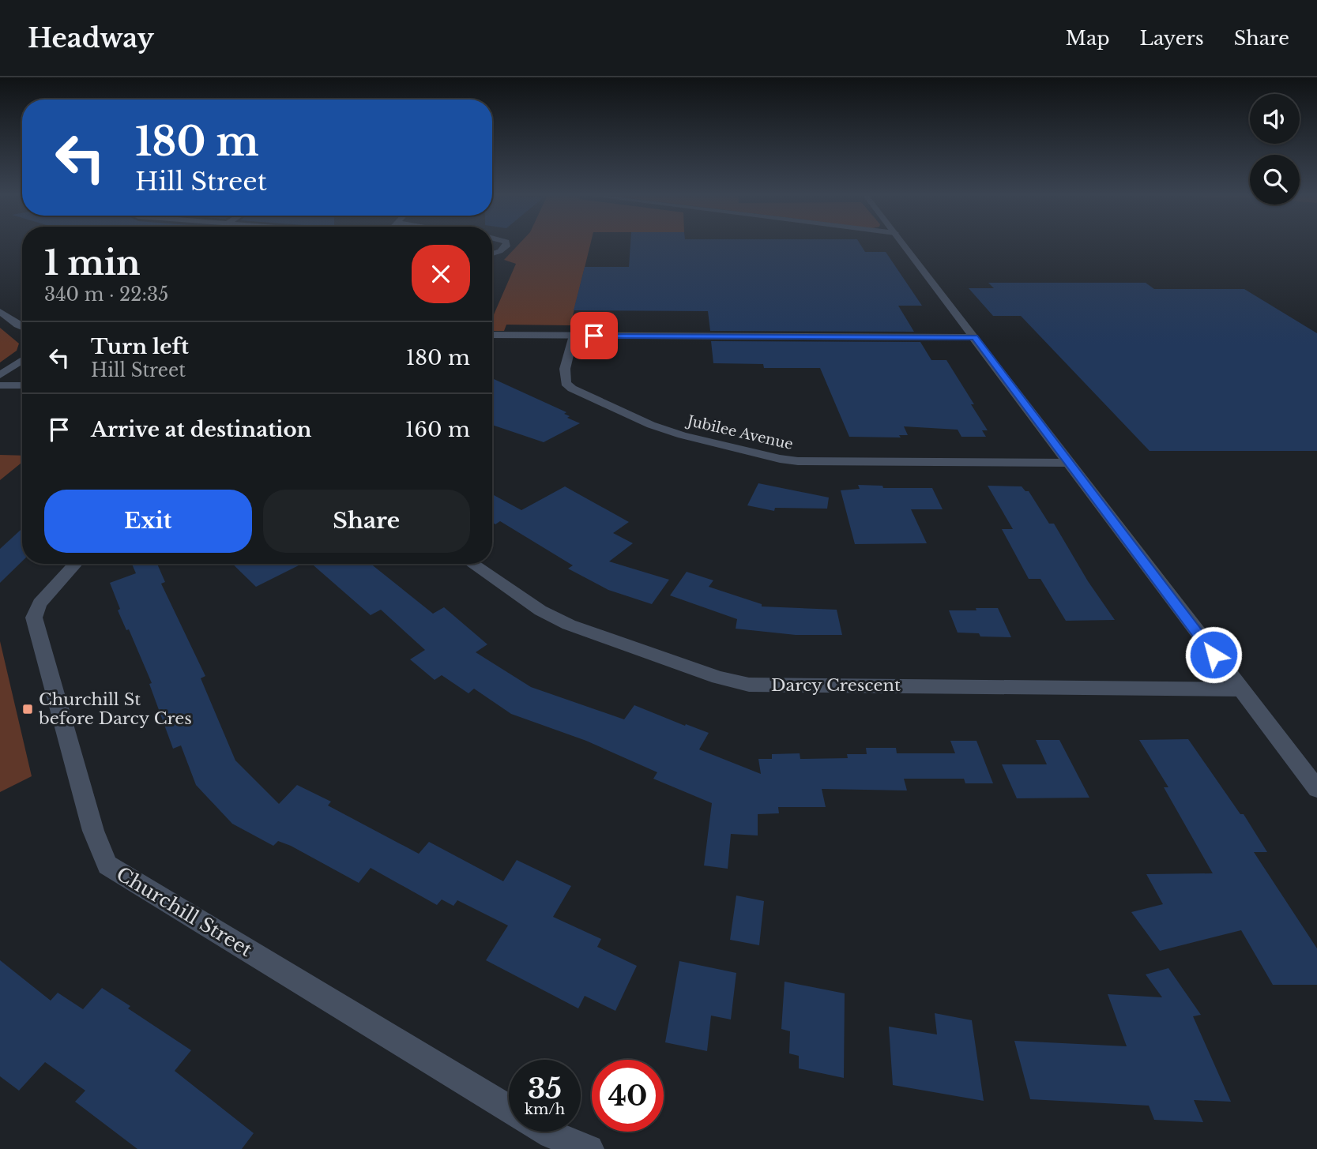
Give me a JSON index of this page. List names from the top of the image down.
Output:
{
  "streets": {
    "street": ["Jubilee Avenue", "Darcy Crescent", "Churchill Street"]
  },
  "places": {
    "transit": ["Churchill St before Darcy Cres"]
  },
  "page": {
    "header": "Headway",
    "nav": ["Map", "Layers", "Share"],
    "turn": ["180 m", "Hill Street"],
    "heading": ["1 min", "340 m · 22:35"],
    "list": [
      {
        "name": "Turn left",
        "note": "Hill Street",
        "value": "180 m"
      },
      {
        "name": "Arrive at destination",
        "value": "160 m"
      }
    ],
    "buttons": ["Exit", "Share"],
    "speed": "35 km/h",
    "limit": "40"
  }
}
